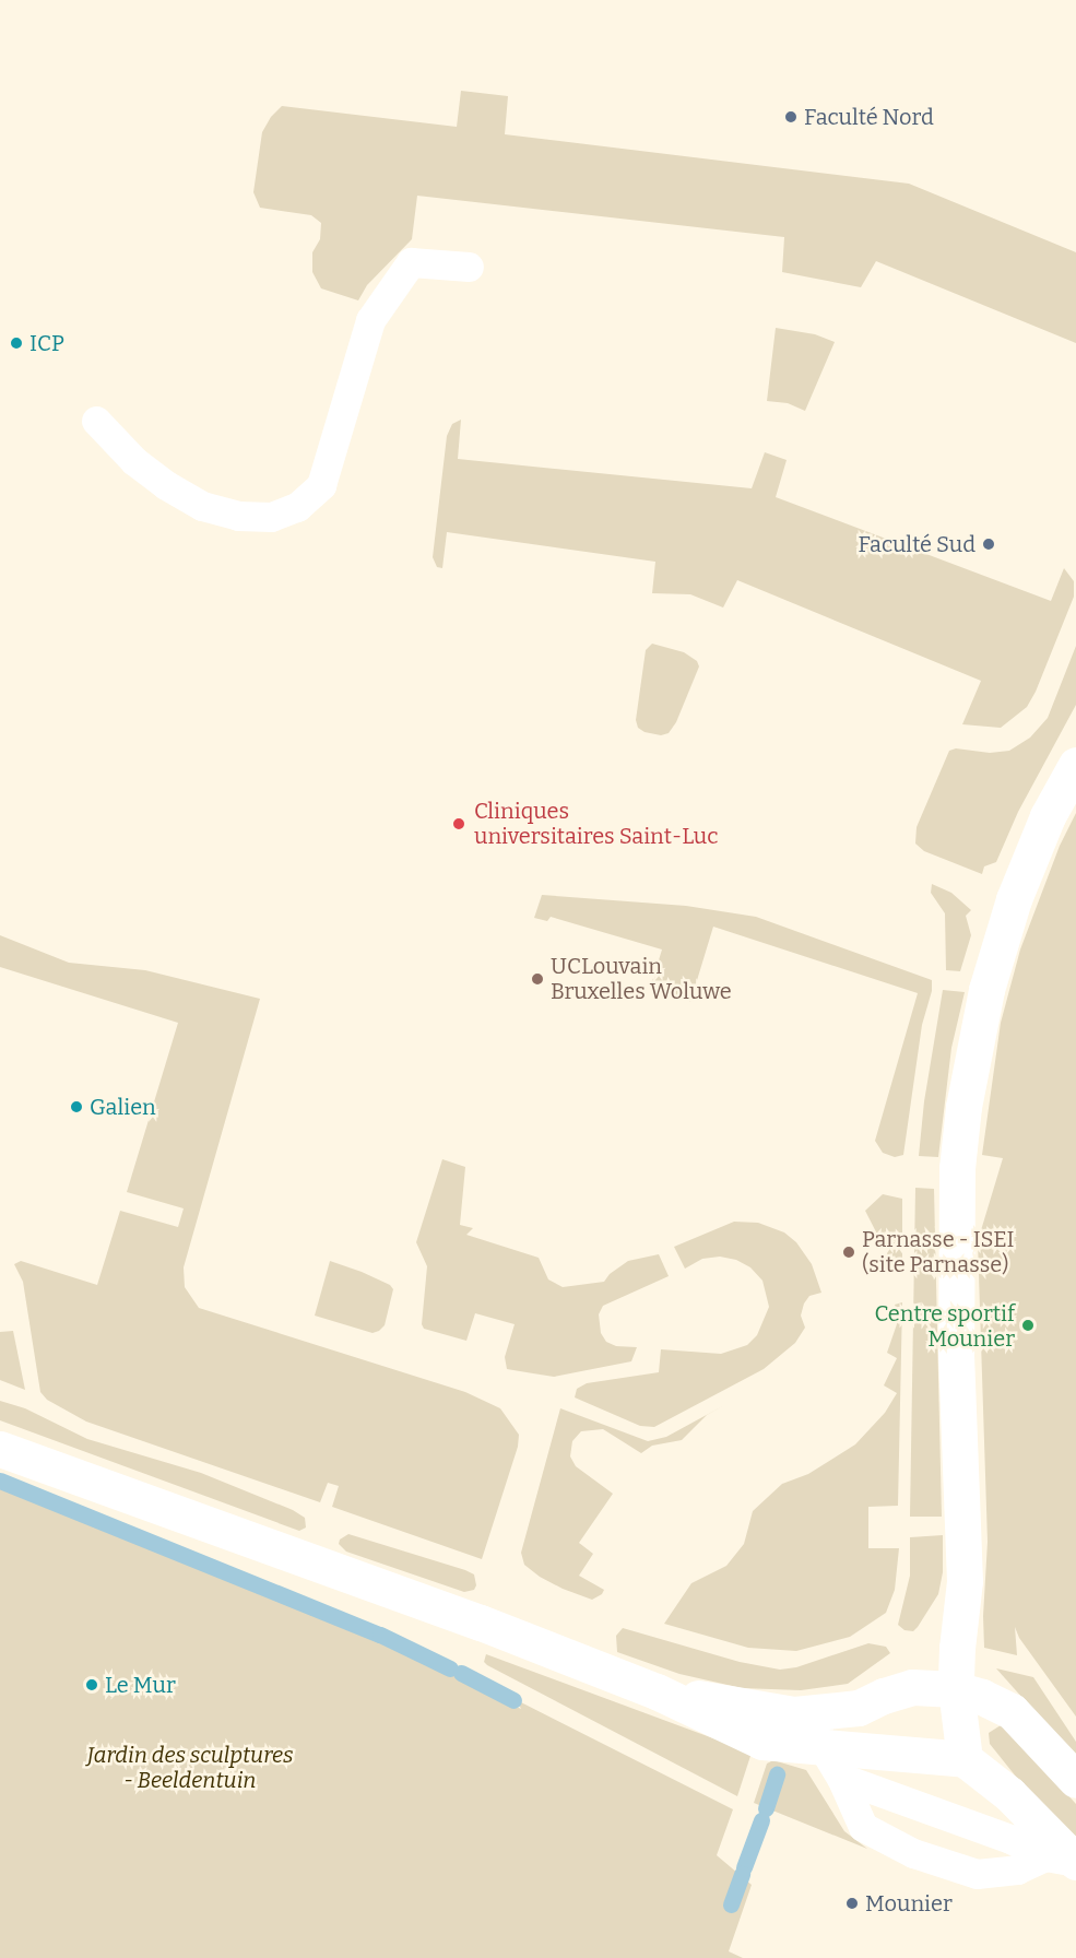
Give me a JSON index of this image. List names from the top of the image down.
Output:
{
  "parks": ["Jardin des sculptures - Beeldentuin"],
  "places": [
    "Faculté Nord",
    "ICP",
    "Faculté Sud",
    "Cliniques universitaires Saint-Luc",
    "UCLouvain Bruxelles Woluwe",
    "Galien",
    "Parnasse - ISEI (site Parnasse)",
    "Centre sportif Mounier",
    "Le Mur",
    "Mounier"
  ]
}
